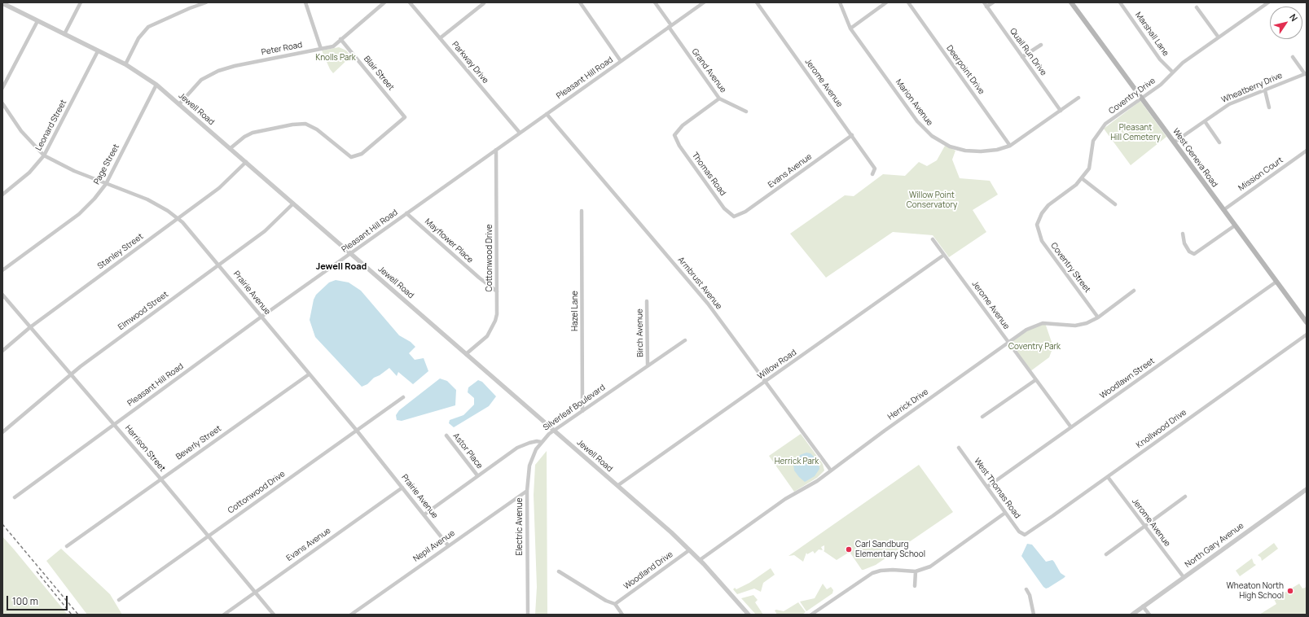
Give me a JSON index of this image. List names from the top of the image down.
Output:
{
  "streets": {
    "main road": ["West Geneva Road"],
    "street": [
      "Marshall Lane",
      "Peter Road",
      "Quail Run Drive",
      "Parkway Drive",
      "Deerpoint Drive",
      "Grand Avenue",
      "Blair Street",
      "Pleasant Hill Road",
      "Jerome Avenue",
      "Wheatberry Drive",
      "Coventry Drive",
      "Marion Avenue",
      "Jewell Road",
      "Leonard Street",
      "Page Street",
      "Evans Avenue",
      "Thomas Road",
      "Mission Court",
      "Mayflower Place",
      "Stanley Street",
      "Cottonwood Drive",
      "Coventry Street",
      "Armbrust Avenue",
      "Prairie Avenue",
      "Elmwood Street",
      "Hazel Lane",
      "Birch Avenue",
      "Willow Road",
      "Woodlawn Street",
      "Herrick Drive",
      "Silverleaf Boulevard",
      "Knollwood Drive",
      "Beverly Street",
      "Harrison Street",
      "Astor Place",
      "West Thomas Road",
      "Electric Avenue",
      "North Gary Avenue",
      "Nepil Avenue",
      "Woodland Drive"
    ]
  },
  "crossings": [
    ["Marshall Lane", "Coventry Drive"],
    ["Peter Road", "Blair Street"],
    ["Peter Road", "Jewell Road"],
    ["Quail Run Drive", "Marion Avenue"],
    ["Parkway Drive", "Pleasant Hill Road"],
    ["Deerpoint Drive", "Marion Avenue"],
    ["Grand Avenue", "Pleasant Hill Road"],
    ["Grand Avenue", "Thomas Road"],
    ["Blair Street", "Jewell Road"],
    ["Pleasant Hill Road", "Jewell Road"],
    ["Pleasant Hill Road", "Mayflower Place"],
    ["Pleasant Hill Road", "Cottonwood Drive"],
    ["Pleasant Hill Road", "Armbrust Avenue"],
    ["Pleasant Hill Road", "Prairie Avenue"],
    ["Pleasant Hill Road", "Harrison Street"],
    ["Jerome Avenue", "Evans Avenue"],
    ["Jerome Avenue", "Willow Road"],
    ["Jerome Avenue", "Woodlawn Street"],
    ["Jerome Avenue", "Herrick Drive"],
    ["Jerome Avenue", "Knollwood Drive"],
    ["Jerome Avenue", "North Gary Avenue"],
    ["Wheatberry Drive", "West Geneva Road"],
    ["Coventry Drive", "West Geneva Road"],
    ["Coventry Drive", "Coventry Street"],
    ["Jewell Road", "Leonard Street"],
    ["Jewell Road", "Page Street"],
    ["Jewell Road", "Stanley Street"],
    ["Jewell Road", "Cottonwood Drive"],
    ["Jewell Road", "Elmwood Street"],
    ["Jewell Road", "Willow Road"],
    ["Jewell Road", "Herrick Drive"],
    ["Jewell Road", "Silverleaf Boulevard"],
    ["Jewell Road", "Woodland Drive"],
    ["Leonard Street", "Prairie Avenue"],
    ["West Geneva Road", "Mission Court"],
    ["West Geneva Road", "Woodlawn Street"],
    ["Page Street", "Prairie Avenue"],
    ["Evans Avenue", "Thomas Road"],
    ["Evans Avenue", "Prairie Avenue"],
    ["Evans Avenue", "Harrison Street"],
    ["Mayflower Place", "Cottonwood Drive"],
    ["Stanley Street", "Prairie Avenue"],
    ["Stanley Street", "Harrison Street"],
    ["Cottonwood Drive", "Prairie Avenue"],
    ["Cottonwood Drive", "Harrison Street"],
    ["Coventry Street", "Herrick Drive"],
    ["Armbrust Avenue", "Willow Road"],
    ["Armbrust Avenue", "Herrick Drive"],
    ["Prairie Avenue", "Elmwood Street"],
    ["Prairie Avenue", "Silverleaf Boulevard"],
    ["Prairie Avenue", "Beverly Street"],
    ["Prairie Avenue", "Nepil Avenue"],
    ["Elmwood Street", "Harrison Street"],
    ["Hazel Lane", "Silverleaf Boulevard"],
    ["Birch Avenue", "Silverleaf Boulevard"],
    ["Woodlawn Street", "West Thomas Road"],
    ["Silverleaf Boulevard", "Astor Place"],
    ["Silverleaf Boulevard", "Electric Avenue"],
    ["Knollwood Drive", "West Thomas Road"],
    ["Beverly Street", "Harrison Street"],
    ["Electric Avenue", "Nepil Avenue"]
  ],
  "districts": ["Jewell Road"],
  "parks": [
    "Knolls Park",
    "Pleasant Hill Cemetery",
    "Willow Point Conservatory",
    "Coventry Park",
    "Herrick Park"
  ],
  "places": ["Carl Sandburg Elementary School", "Wheaton North High School"],
  "scale_bar": "100 m",
  "north": "top right"
}
